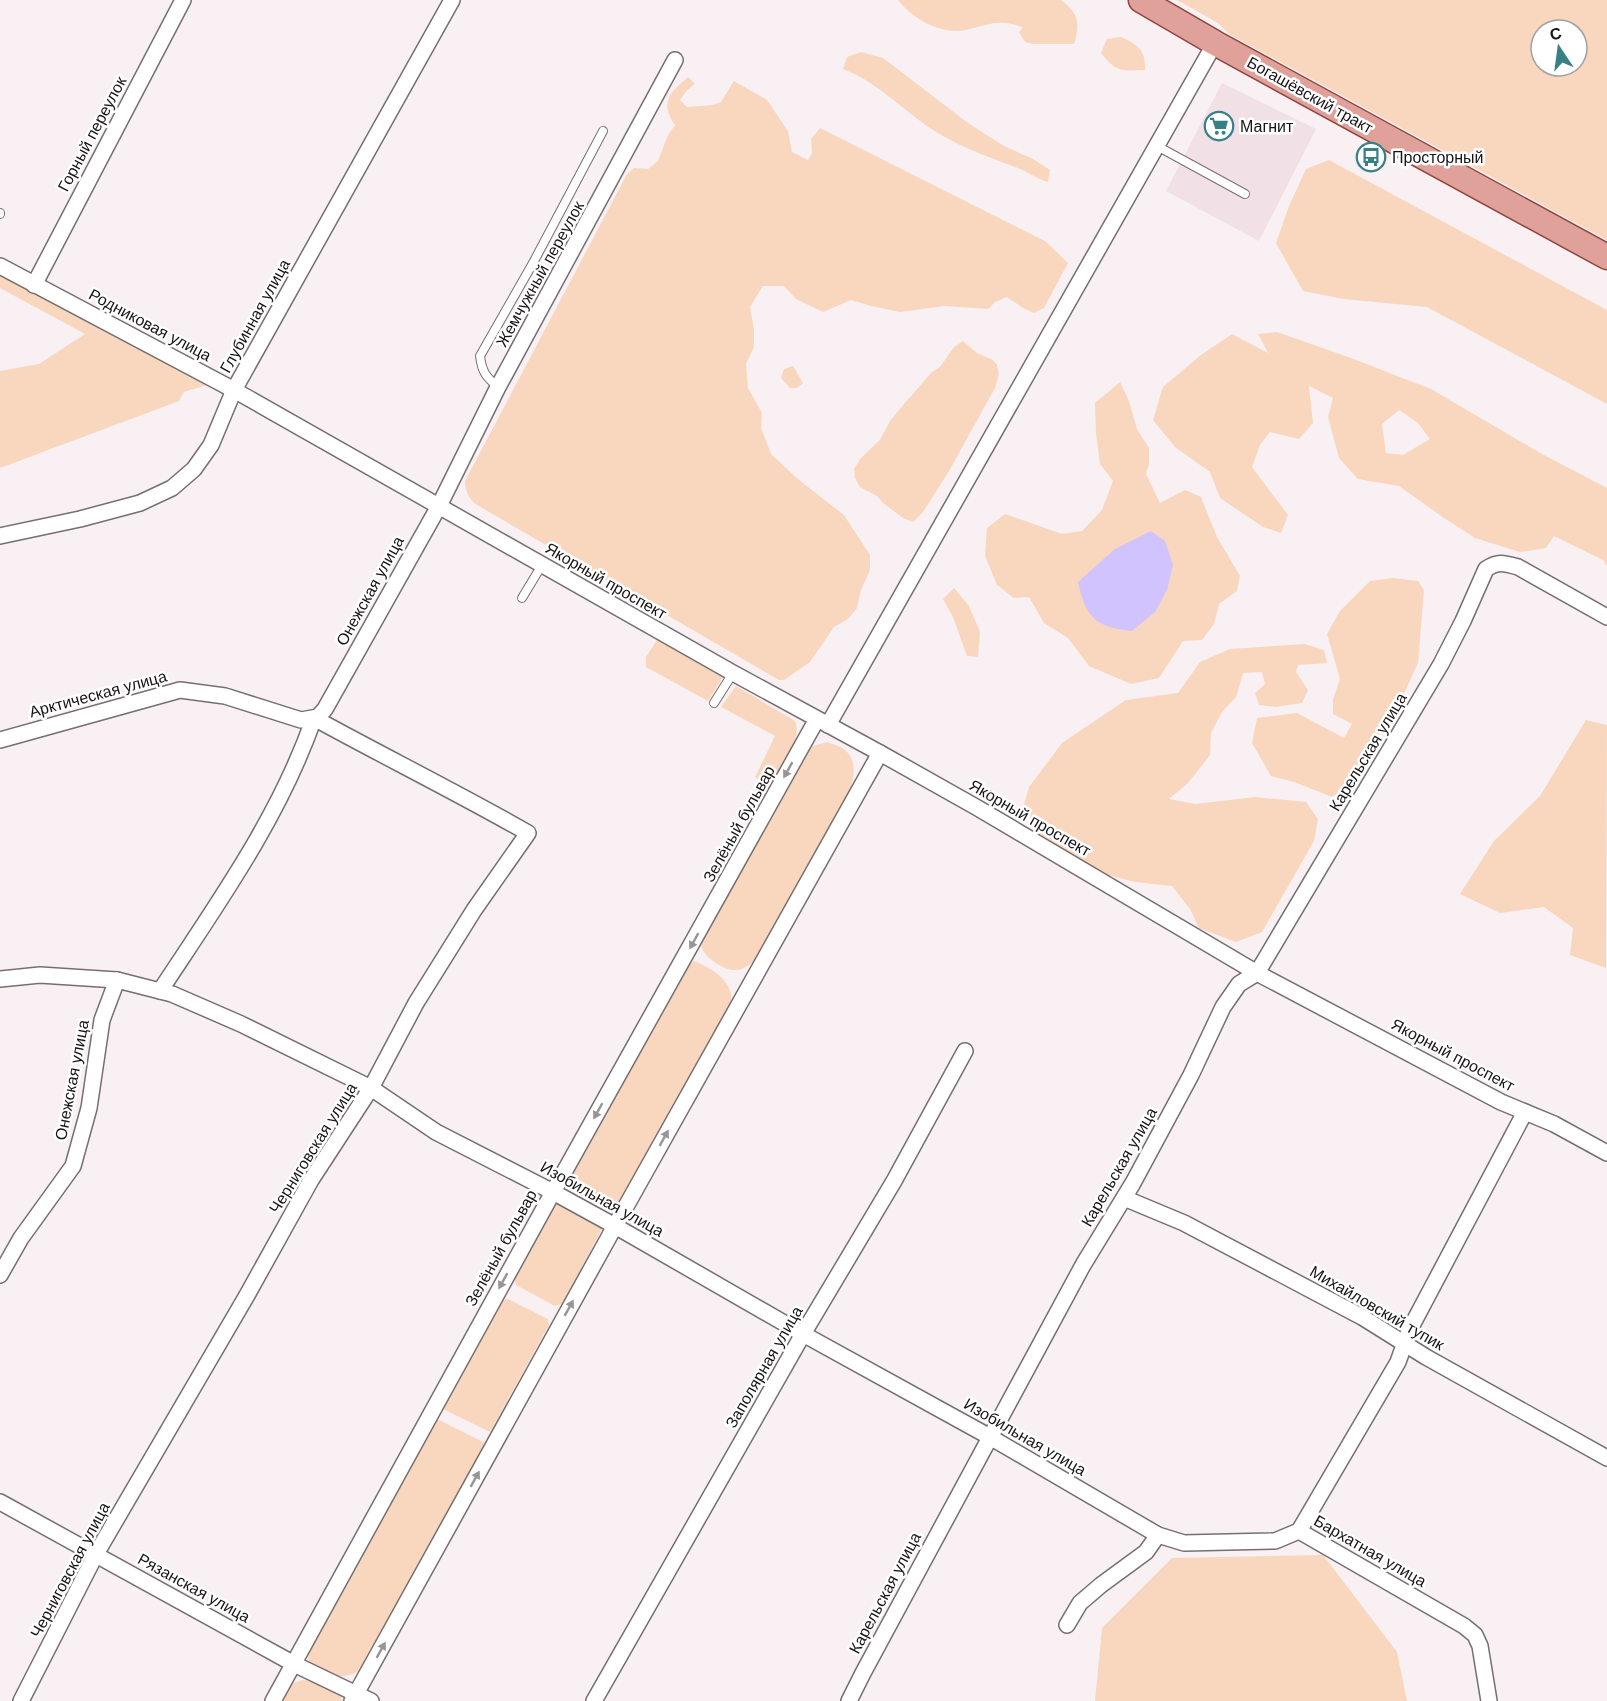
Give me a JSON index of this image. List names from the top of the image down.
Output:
{
  "streets": {
    "main road": ["Богашёвский тракт"],
    "street": [
      "Горный переулок",
      "Жемчужный переулок",
      "Глубинная улица",
      "Родниковая улица",
      "Якорный проспект",
      "Онежская улица",
      "Арктическая улица",
      "Карельская улица",
      "Зелёный бульвар",
      "Черниговская улица",
      "Изобильная улица",
      "Михайловский тупик",
      "Заполярная улица",
      "Бархатная улица",
      "Рязанская улица"
    ]
  },
  "crossings": [
    ["Богашёвский тракт", "Зелёный бульвар"],
    ["Горный переулок", "Родниковая улица"],
    ["Жемчужный переулок", "Родниковая улица"],
    ["Жемчужный переулок", "Якорный проспект"],
    ["Жемчужный переулок", "Онежская улица"],
    ["Глубинная улица", "Родниковая улица"],
    ["Родниковая улица", "Якорный проспект"],
    ["Родниковая улица", "Онежская улица"],
    ["Якорный проспект", "Онежская улица"],
    ["Якорный проспект", "Карельская улица"],
    ["Якорный проспект", "Зелёный бульвар"],
    ["Онежская улица", "Арктическая улица"],
    ["Онежская улица", "Черниговская улица"],
    ["Онежская улица", "Изобильная улица"],
    ["Арктическая улица", "Черниговская улица"],
    ["Карельская улица", "Изобильная улица"],
    ["Карельская улица", "Михайловский тупик"],
    ["Зелёный бульвар", "Изобильная улица"],
    ["Зелёный бульвар", "Рязанская улица"],
    ["Черниговская улица", "Изобильная улица"],
    ["Черниговская улица", "Рязанская улица"],
    ["Изобильная улица", "Заполярная улица"],
    ["Изобильная улица", "Бархатная улица"]
  ],
  "places": {
    "supermarket": ["Магнит"],
    "bus stop": ["Просторный"]
  },
  "north": "top"
}
